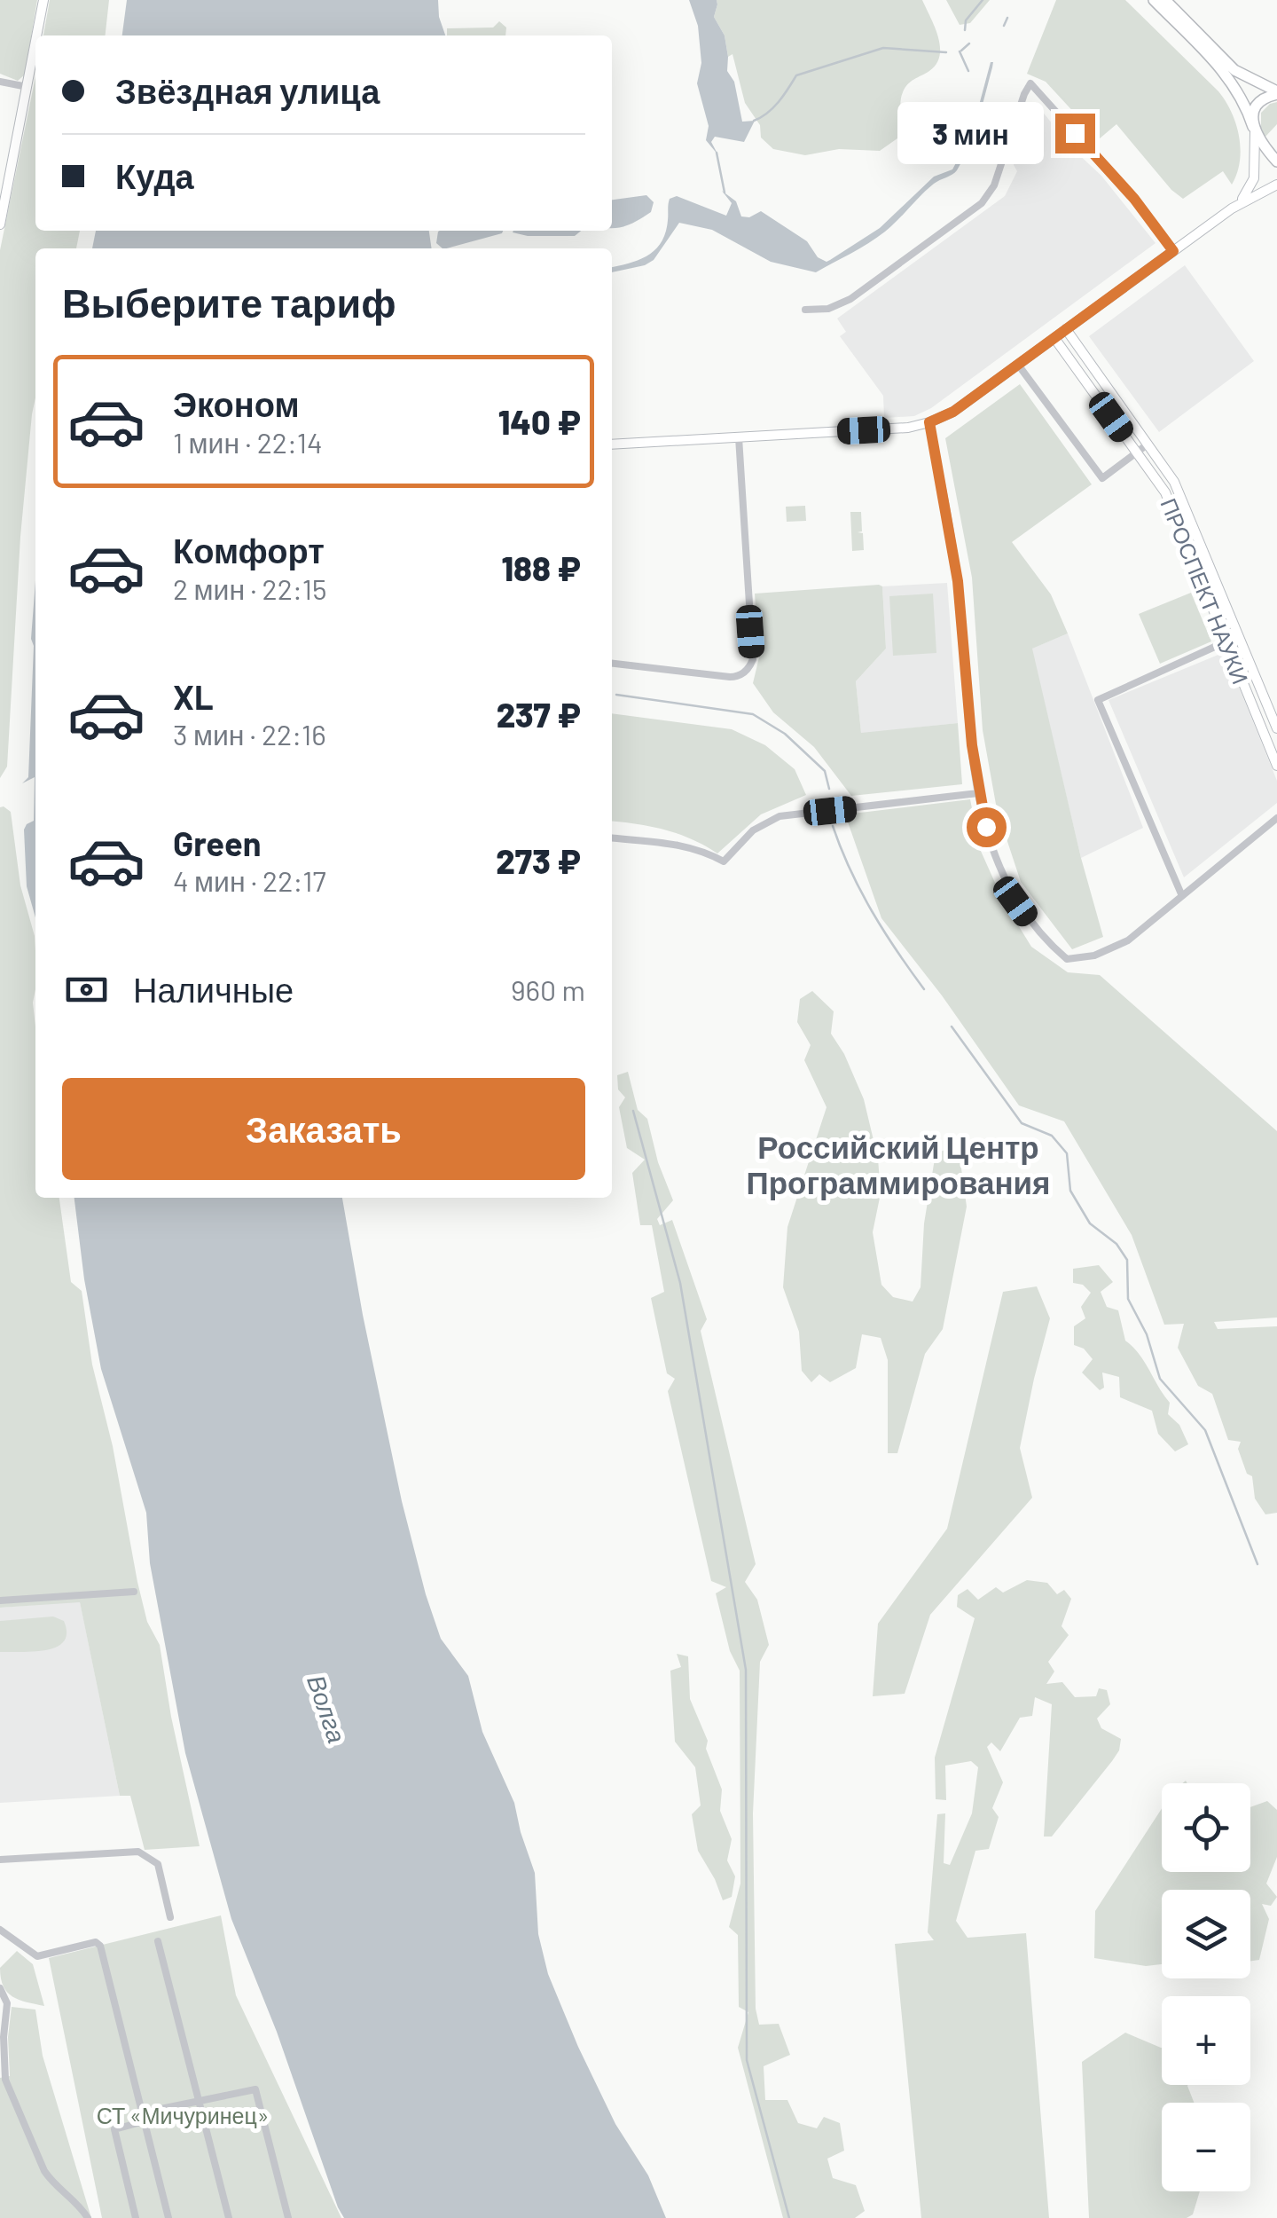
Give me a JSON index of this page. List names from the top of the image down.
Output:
{
  "streets": {
    "street": ["ПРОСПЕКТ НАУКИ"]
  },
  "districts": ["Российский Центр Программирования"],
  "water": ["Волга"],
  "parks": ["СТ «Мичуринец»"],
  "page": {
    "banner": ["Звёздная улица", "Куда"],
    "bubble": "3 мин",
    "heading": "Выберите тариф",
    "list": [
      {
        "name": "Эконом",
        "note": "1 мин · 22:14",
        "value": "140 ₽"
      },
      {
        "name": "Комфорт",
        "note": "2 мин · 22:15",
        "value": "188 ₽"
      },
      {
        "name": "XL",
        "note": "3 мин · 22:16",
        "value": "237 ₽"
      },
      {
        "name": "Green",
        "note": "4 мин · 22:17",
        "value": "273 ₽"
      }
    ],
    "pay": ["Наличные", "960 m"],
    "buttons": "Заказать",
    "map_buttons": ["+", "−"]
  }
}
